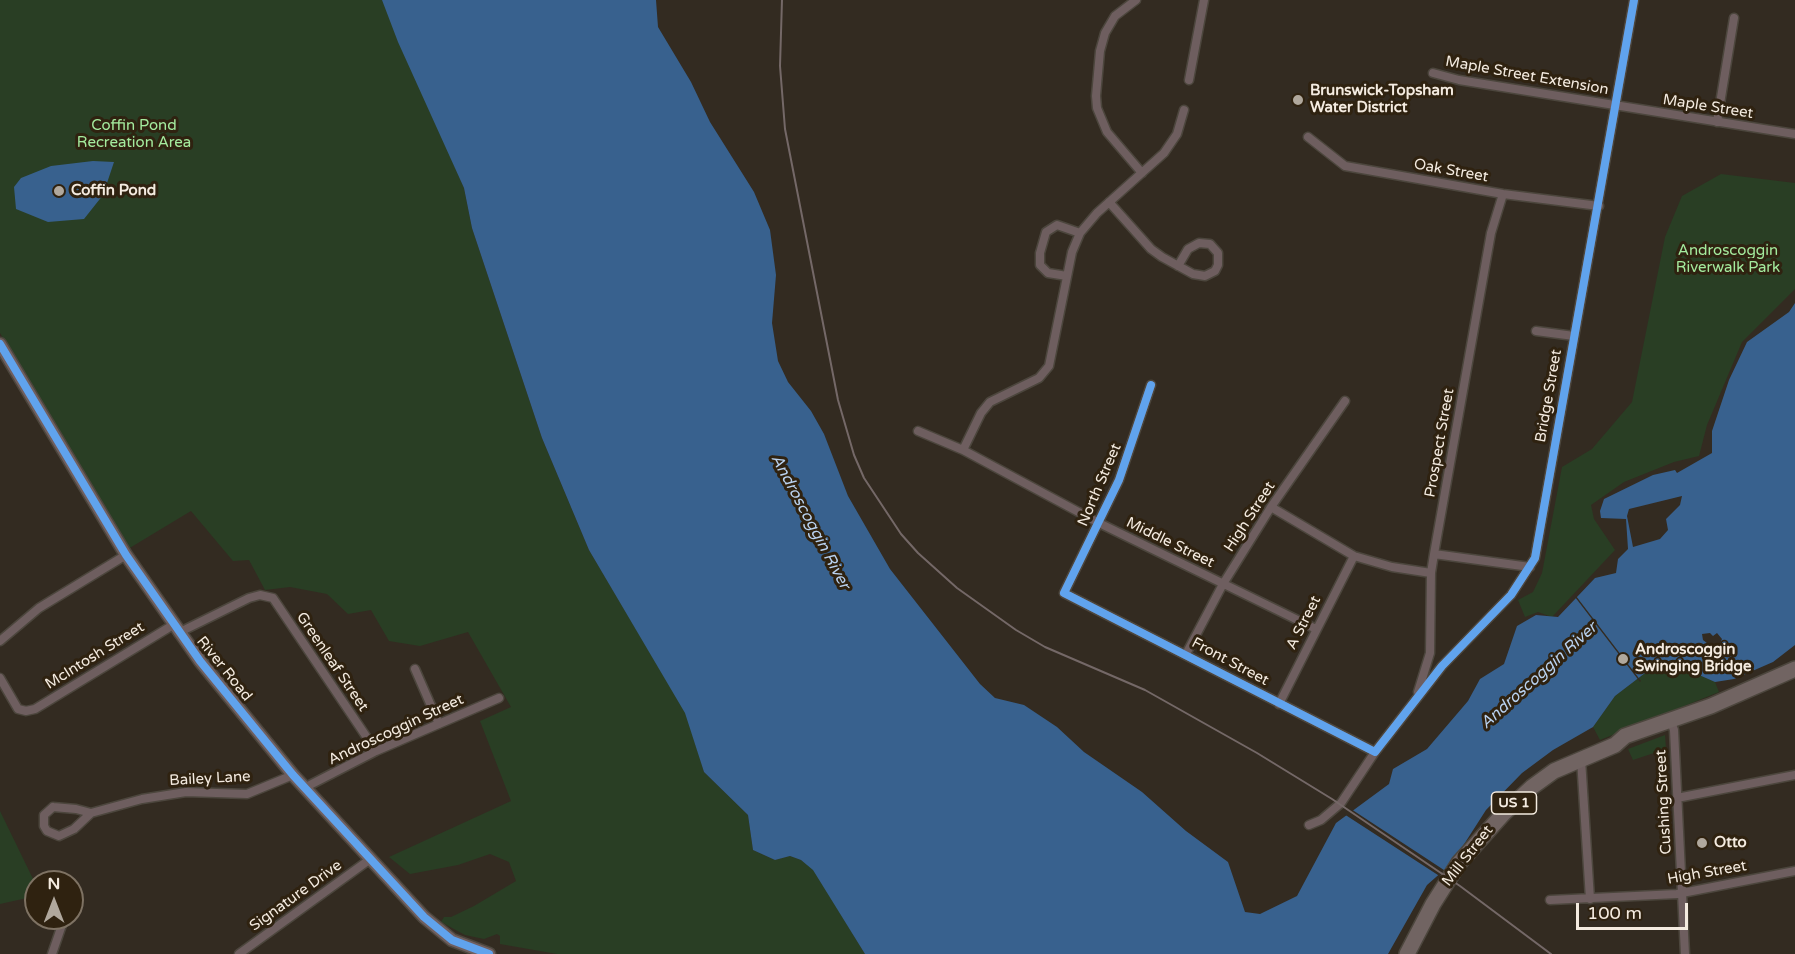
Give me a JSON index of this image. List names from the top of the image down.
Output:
{
  "streets": {
    "highway": ["US 1", "Mill Street"],
    "street": [
      "Maple Street Extension",
      "Maple Street",
      "Oak Street",
      "Bridge Street",
      "Prospect Street",
      "North Street",
      "High Street",
      "Middle Street",
      "A Street",
      "McIntosh Street",
      "Greenleaf Street",
      "Front Street",
      "River Road",
      "Androscoggin Street",
      "Bailey Lane",
      "Cushing Street",
      "Signature Drive"
    ]
  },
  "crossings": [
    ["Maple Street Extension", "Maple Street"],
    ["Maple Street Extension", "Bridge Street"],
    ["Maple Street", "Bridge Street"],
    ["Oak Street", "Bridge Street"],
    ["Oak Street", "Prospect Street"],
    ["Bridge Street", "Prospect Street"],
    ["Bridge Street", "Front Street"],
    ["North Street", "Middle Street"],
    ["North Street", "Front Street"],
    ["High Street", "Middle Street"],
    ["High Street", "Front Street"],
    ["High Street", "Cushing Street"],
    ["Middle Street", "A Street"],
    ["A Street", "Front Street"],
    ["McIntosh Street", "Greenleaf Street"],
    ["McIntosh Street", "River Road"],
    ["Greenleaf Street", "Androscoggin Street"],
    ["River Road", "Androscoggin Street"],
    ["River Road", "Bailey Lane"],
    ["River Road", "Signature Drive"],
    ["Cushing Street", "Mill Street"]
  ],
  "water": ["Androscoggin River"],
  "parks": ["Coffin Pond Recreation Area", "Androscoggin Riverwalk Park"],
  "places": [
    "Brunswick-Topsham Water District",
    "Coffin Pond",
    "Androscoggin Swinging Bridge",
    "Otto"
  ],
  "scale_bar": "100 m",
  "north": "top"
}
